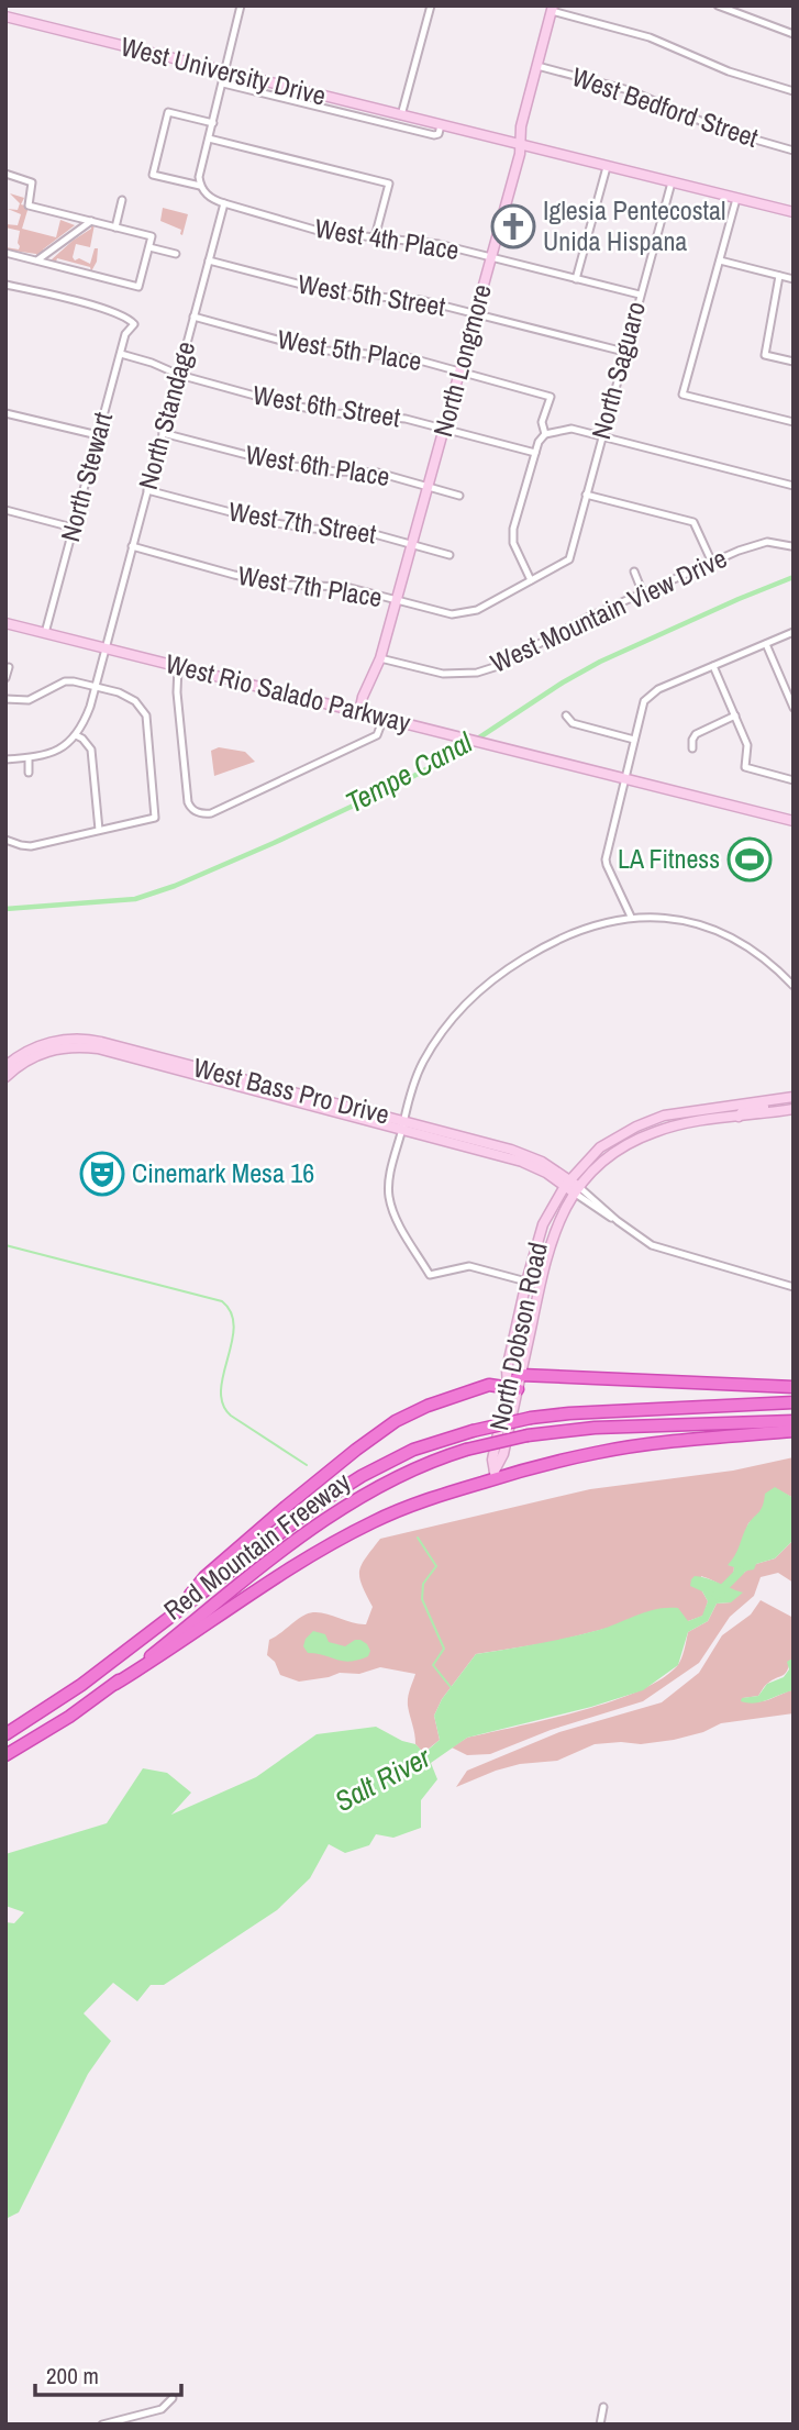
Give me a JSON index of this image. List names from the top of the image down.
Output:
{
  "streets": {
    "highway": ["Red Mountain Freeway"],
    "main road": [
      "West University Drive",
      "North Longmore",
      "West Rio Salado Parkway",
      "West Bass Pro Drive",
      "North Dobson Road"
    ],
    "street": [
      "West Bedford Street",
      "West 4th Place",
      "West 5th Street",
      "West 5th Place",
      "North Saguaro",
      "West 6th Street",
      "North Standage",
      "West 6th Place",
      "North Stewart",
      "West 7th Street",
      "West 7th Place",
      "West Mountain View Drive"
    ]
  },
  "crossings": [
    ["West University Drive", "North Longmore"],
    ["West University Drive", "North Saguaro"],
    ["West Bedford Street", "North Longmore"],
    ["West 4th Place", "North Longmore"],
    ["West 4th Place", "North Saguaro"],
    ["West 4th Place", "North Standage"],
    ["West 5th Street", "North Longmore"],
    ["West 5th Street", "North Saguaro"],
    ["West 5th Street", "North Standage"],
    ["West 5th Place", "North Longmore"],
    ["West 5th Place", "North Standage"],
    ["North Longmore", "West 6th Street"],
    ["North Longmore", "West 6th Place"],
    ["North Longmore", "West 7th Street"],
    ["North Longmore", "West 7th Place"],
    ["North Longmore", "West Mountain View Drive"],
    ["North Longmore", "West Rio Salado Parkway"],
    ["North Saguaro", "West 7th Place"],
    ["West 6th Street", "North Standage"],
    ["West 6th Street", "North Stewart"],
    ["North Standage", "West 6th Place"],
    ["North Standage", "West 7th Street"],
    ["North Standage", "West 7th Place"],
    ["North Standage", "West Rio Salado Parkway"],
    ["North Stewart", "West Rio Salado Parkway"],
    ["West Bass Pro Drive", "North Dobson Road"]
  ],
  "water": ["Tempe Canal", "Salt River"],
  "places": {
    "church": ["Iglesia Pentecostal Unida Hispana"],
    "sports": ["LA Fitness"],
    "theatre": ["Cinemark Mesa 16"]
  },
  "scale_bar": "200 m"
}
